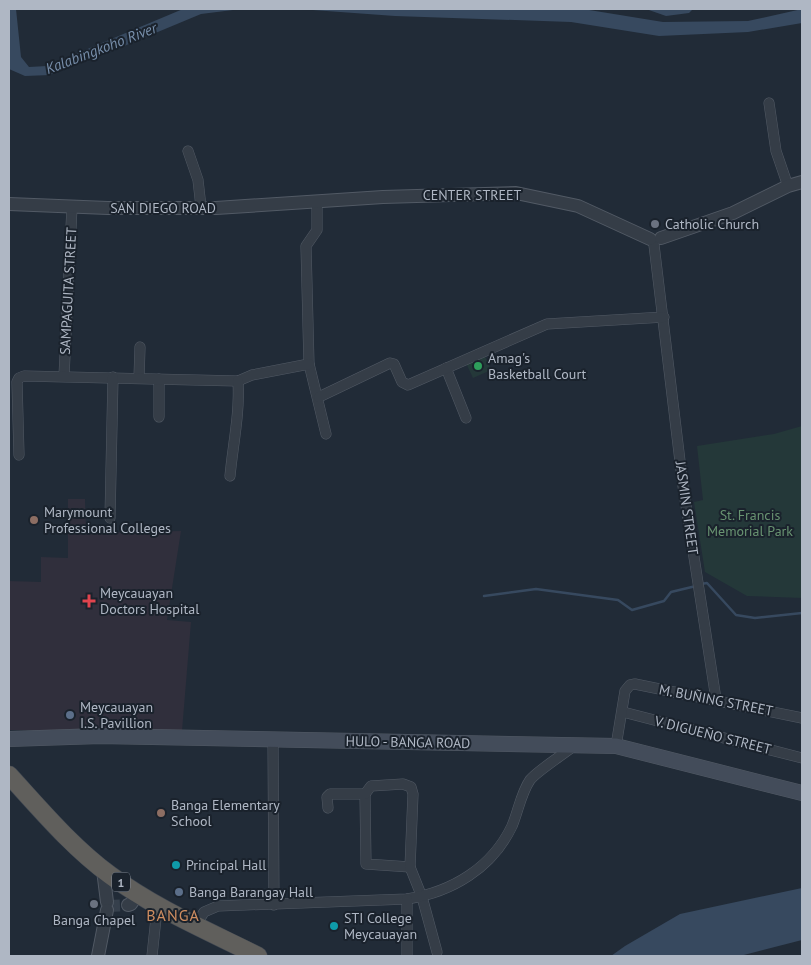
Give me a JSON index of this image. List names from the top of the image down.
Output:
{
  "streets": {
    "highway": ["1"],
    "main road": ["HULO - BANGA ROAD"],
    "street": [
      "CENTER STREET",
      "SAN DIEGO ROAD",
      "SAMPAGUITA STREET",
      "JASMIN STREET",
      "M. BUÑING STREET",
      "V. DIGUEÑO STREET"
    ]
  },
  "crossings": [
    ["CENTER STREET", "SAN DIEGO ROAD"],
    ["CENTER STREET", "JASMIN STREET"],
    ["SAN DIEGO ROAD", "SAMPAGUITA STREET"],
    ["JASMIN STREET", "M. BUÑING STREET"],
    ["M. BUÑING STREET", "V. DIGUEÑO STREET"]
  ],
  "districts": ["BANGA"],
  "water": ["Kalabingkoho River"],
  "parks": ["St. Francis Memorial Park"],
  "places": {
    "other": [
      "Catholic Church",
      "Amag's Basketball Court",
      "Marymount Professional Colleges",
      "Meycauayan I.S. Pavillion",
      "Banga Elementary School",
      "Principal Hall",
      "Banga Barangay Hall",
      "Banga Chapel",
      "STI College Meycauayan"
    ],
    "health": ["Meycauayan Doctors Hospital"]
  }
}
